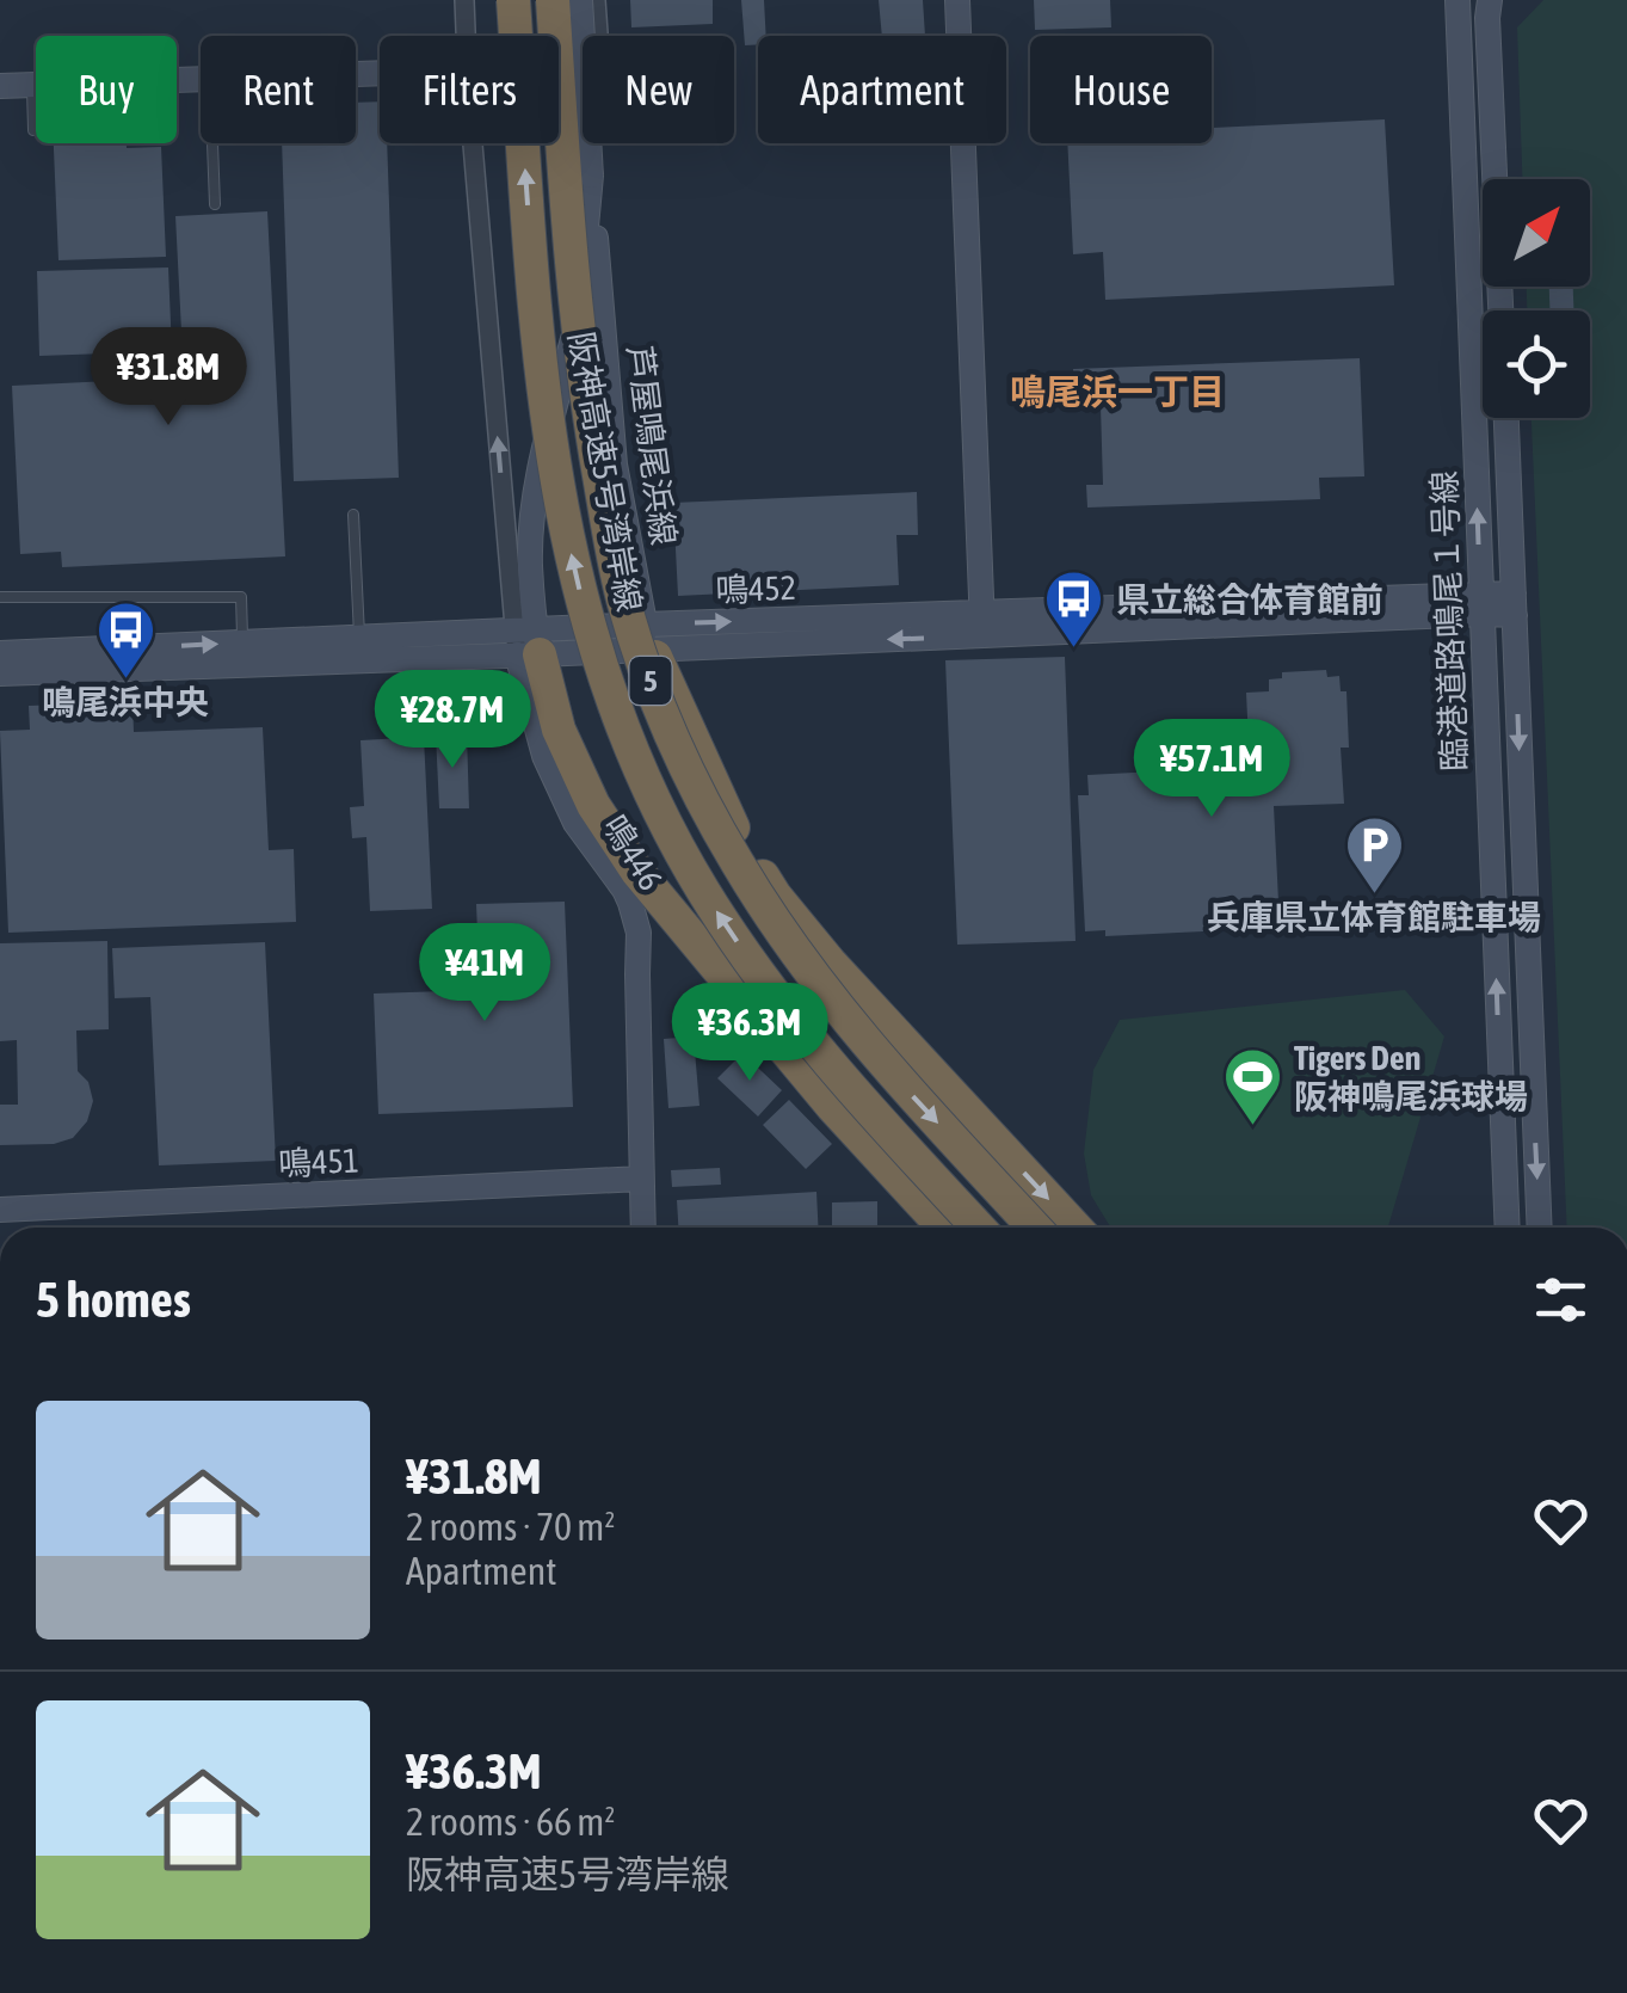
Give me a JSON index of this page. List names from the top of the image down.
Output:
{
  "streets": {
    "highway": ["阪神高速5号湾岸線", "5"],
    "street": [
      "芦屋鳴尾浜線",
      "鳴452",
      "臨港道路鳴尾１号線",
      "鳴446",
      "鳴451"
    ]
  },
  "crossings": [
    ["芦屋鳴尾浜線", "鳴452"],
    ["芦屋鳴尾浜線", "5"],
    ["芦屋鳴尾浜線", "鳴446"],
    ["鳴452", "臨港道路鳴尾１号線"],
    ["鳴452", "5"],
    ["鳴452", "鳴446"],
    ["鳴446", "鳴451"]
  ],
  "districts": ["鳴尾浜一丁目"],
  "places": {
    "bus stop": ["県立総合体育館前", "鳴尾浜中央"],
    "parking": ["兵庫県立体育館駐車場"],
    "sports": ["Tigers Den 阪神鳴尾浜球場"]
  },
  "north": "top right",
  "page": {
    "chip": [
      "Buy",
      "Rent",
      "Filters",
      "New",
      "Apartment",
      "House"
    ],
    "price": [
      "¥31.8M",
      "¥28.7M",
      "¥57.1M",
      "¥41M",
      "¥36.3M"
    ],
    "heading": "5 homes",
    "list": [
      {
        "name": "¥31.8M",
        "note": "2 rooms · 70 m² · Apartment"
      },
      {
        "name": "¥36.3M",
        "note": "2 rooms · 66 m² · 阪神高速5号湾岸線"
      }
    ]
  }
}
